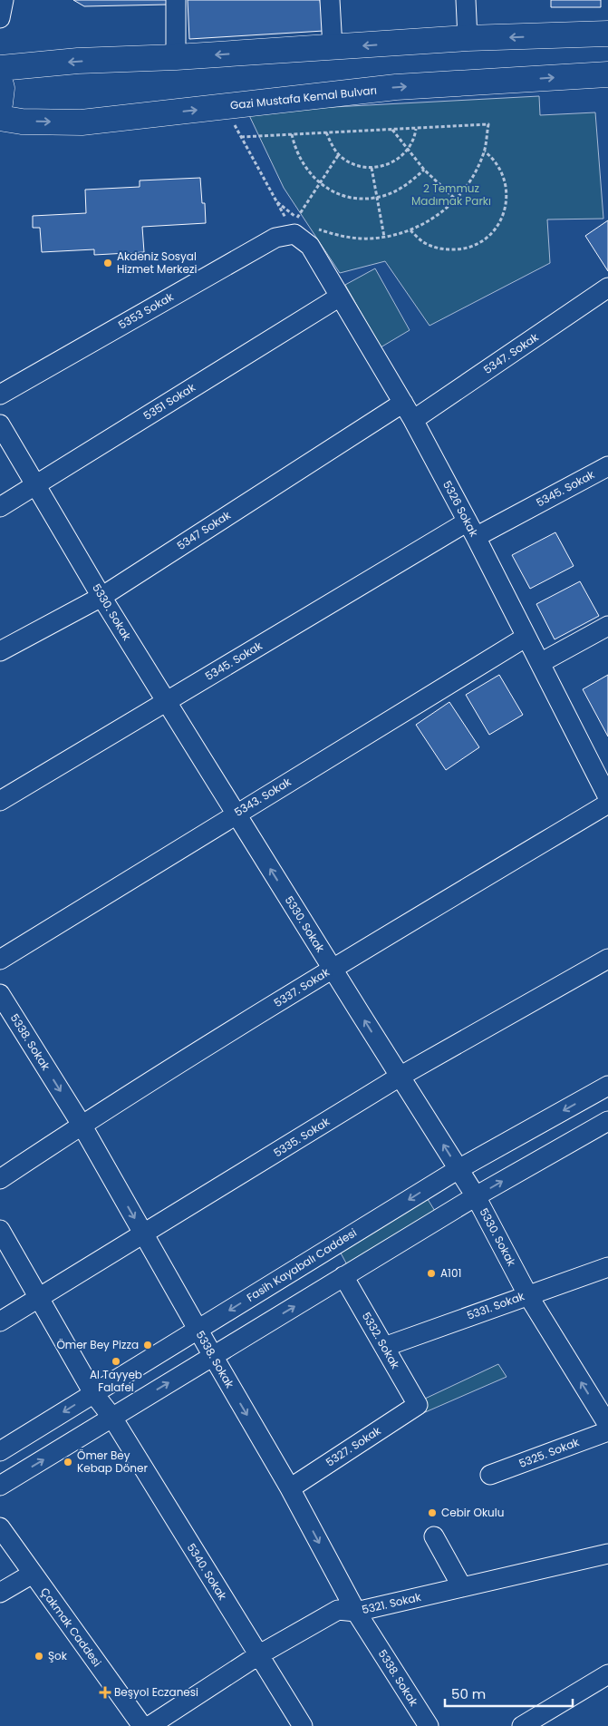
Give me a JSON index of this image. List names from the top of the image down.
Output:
{
  "streets": {
    "highway": ["Gazi Mustafa Kemal Bulvarı"],
    "street": [
      "5353 Sokak",
      "5347. Sokak",
      "5351 Sokak",
      "5345. Sokak",
      "5326 Sokak",
      "5347 Sokak",
      "5330. Sokak",
      "5343. Sokak",
      "5337. Sokak",
      "5338. Sokak",
      "5335. Sokak",
      "Fasih Kayabalı Caddesi",
      "5331. Sokak",
      "5332. Sokak",
      "5327. Sokak",
      "5325. Sokak",
      "5340. Sokak",
      "5321. Sokak",
      "Çakmak Caddesi"
    ]
  },
  "crossings": [
    ["5353 Sokak", "5326 Sokak"],
    ["5347. Sokak", "5326 Sokak"],
    ["5351 Sokak", "5326 Sokak"],
    ["5351 Sokak", "5330. Sokak"],
    ["5345. Sokak", "5326 Sokak"],
    ["5345. Sokak", "5330. Sokak"],
    ["5326 Sokak", "5347 Sokak"],
    ["5326 Sokak", "5343. Sokak"],
    ["5347 Sokak", "5330. Sokak"],
    ["5330. Sokak", "5343. Sokak"],
    ["5330. Sokak", "5337. Sokak"],
    ["5330. Sokak", "5335. Sokak"],
    ["5330. Sokak", "Fasih Kayabalı Caddesi"],
    ["5330. Sokak", "5331. Sokak"],
    ["5337. Sokak", "5338. Sokak"],
    ["5338. Sokak", "5335. Sokak"],
    ["5338. Sokak", "Fasih Kayabalı Caddesi"],
    ["5338. Sokak", "5327. Sokak"],
    ["5338. Sokak", "5321. Sokak"],
    ["5335. Sokak", "5340. Sokak"],
    ["Fasih Kayabalı Caddesi", "5340. Sokak"],
    ["5331. Sokak", "5332. Sokak"],
    ["5332. Sokak", "5327. Sokak"],
    ["5340. Sokak", "5321. Sokak"]
  ],
  "one_way": ["5330. Sokak", "5338. Sokak"],
  "parks": ["2 Temmuz Madımak Parkı"],
  "places": {
    "other": [
      "Akdeniz Sosyal Hizmet Merkezi",
      "A101",
      "Ömer Bey Pizza",
      "Al Tayyeb Falafel",
      "Ömer Bey Kebap Döner",
      "Cebir Okulu",
      "Şok"
    ],
    "health": ["Beşyol Eczanesi"]
  },
  "scale_bar": "50 m"
}
